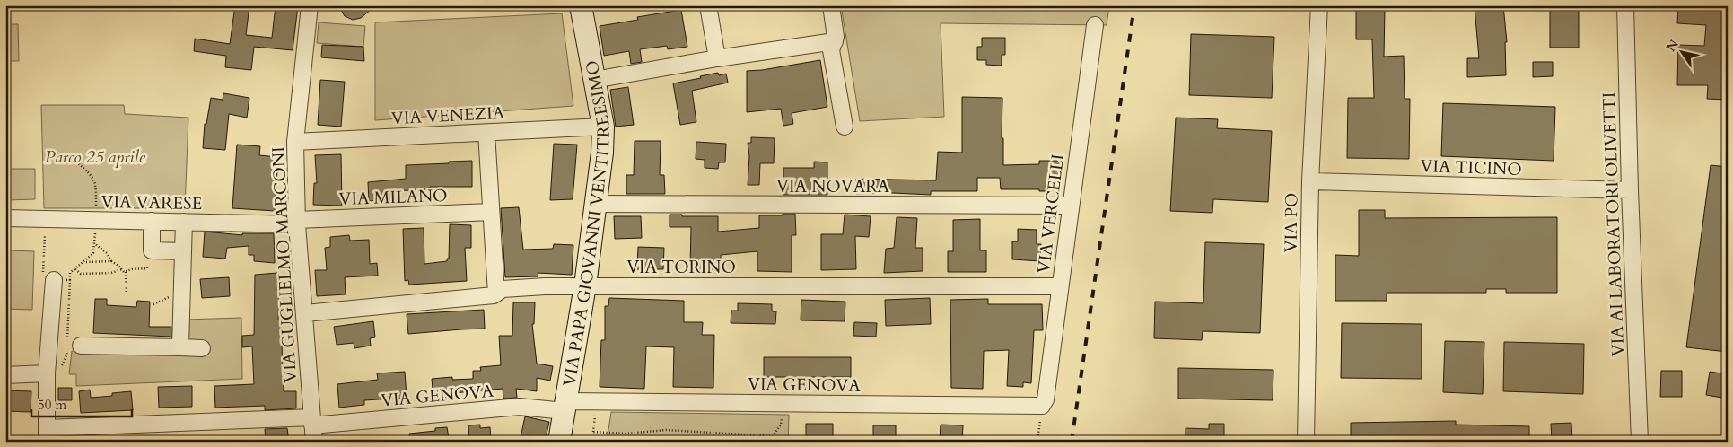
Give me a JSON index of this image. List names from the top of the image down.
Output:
{
  "streets": {
    "street": [
      "VIA VENEZIA",
      "VIA TICINO",
      "VIA NOVARA",
      "VIA MILANO",
      "VIA VARESE",
      "VIA VERCELLI",
      "VIA PO",
      "VIA PAPA GIOVANNI VENTITREESIMO",
      "VIA AI LABORATORI OLIVETTI",
      "VIA GUGLIELMO MARCONI",
      "VIA TORINO",
      "VIA GENOVA"
    ]
  },
  "crossings": [
    ["VIA VENEZIA", "VIA PAPA GIOVANNI VENTITREESIMO"],
    ["VIA VENEZIA", "VIA GUGLIELMO MARCONI"],
    ["VIA TICINO", "VIA PO"],
    ["VIA TICINO", "VIA AI LABORATORI OLIVETTI"],
    ["VIA NOVARA", "VIA VERCELLI"],
    ["VIA NOVARA", "VIA PAPA GIOVANNI VENTITREESIMO"],
    ["VIA MILANO", "VIA VARESE"],
    ["VIA MILANO", "VIA GUGLIELMO MARCONI"],
    ["VIA VARESE", "VIA GUGLIELMO MARCONI"],
    ["VIA VERCELLI", "VIA TORINO"],
    ["VIA VERCELLI", "VIA GENOVA"],
    ["VIA PAPA GIOVANNI VENTITREESIMO", "VIA TORINO"],
    ["VIA PAPA GIOVANNI VENTITREESIMO", "VIA GENOVA"],
    ["VIA GUGLIELMO MARCONI", "VIA TORINO"],
    ["VIA GUGLIELMO MARCONI", "VIA GENOVA"]
  ],
  "parks": ["Parco 25 aprile"],
  "scale_bar": "50 m",
  "north": "top left"
}
